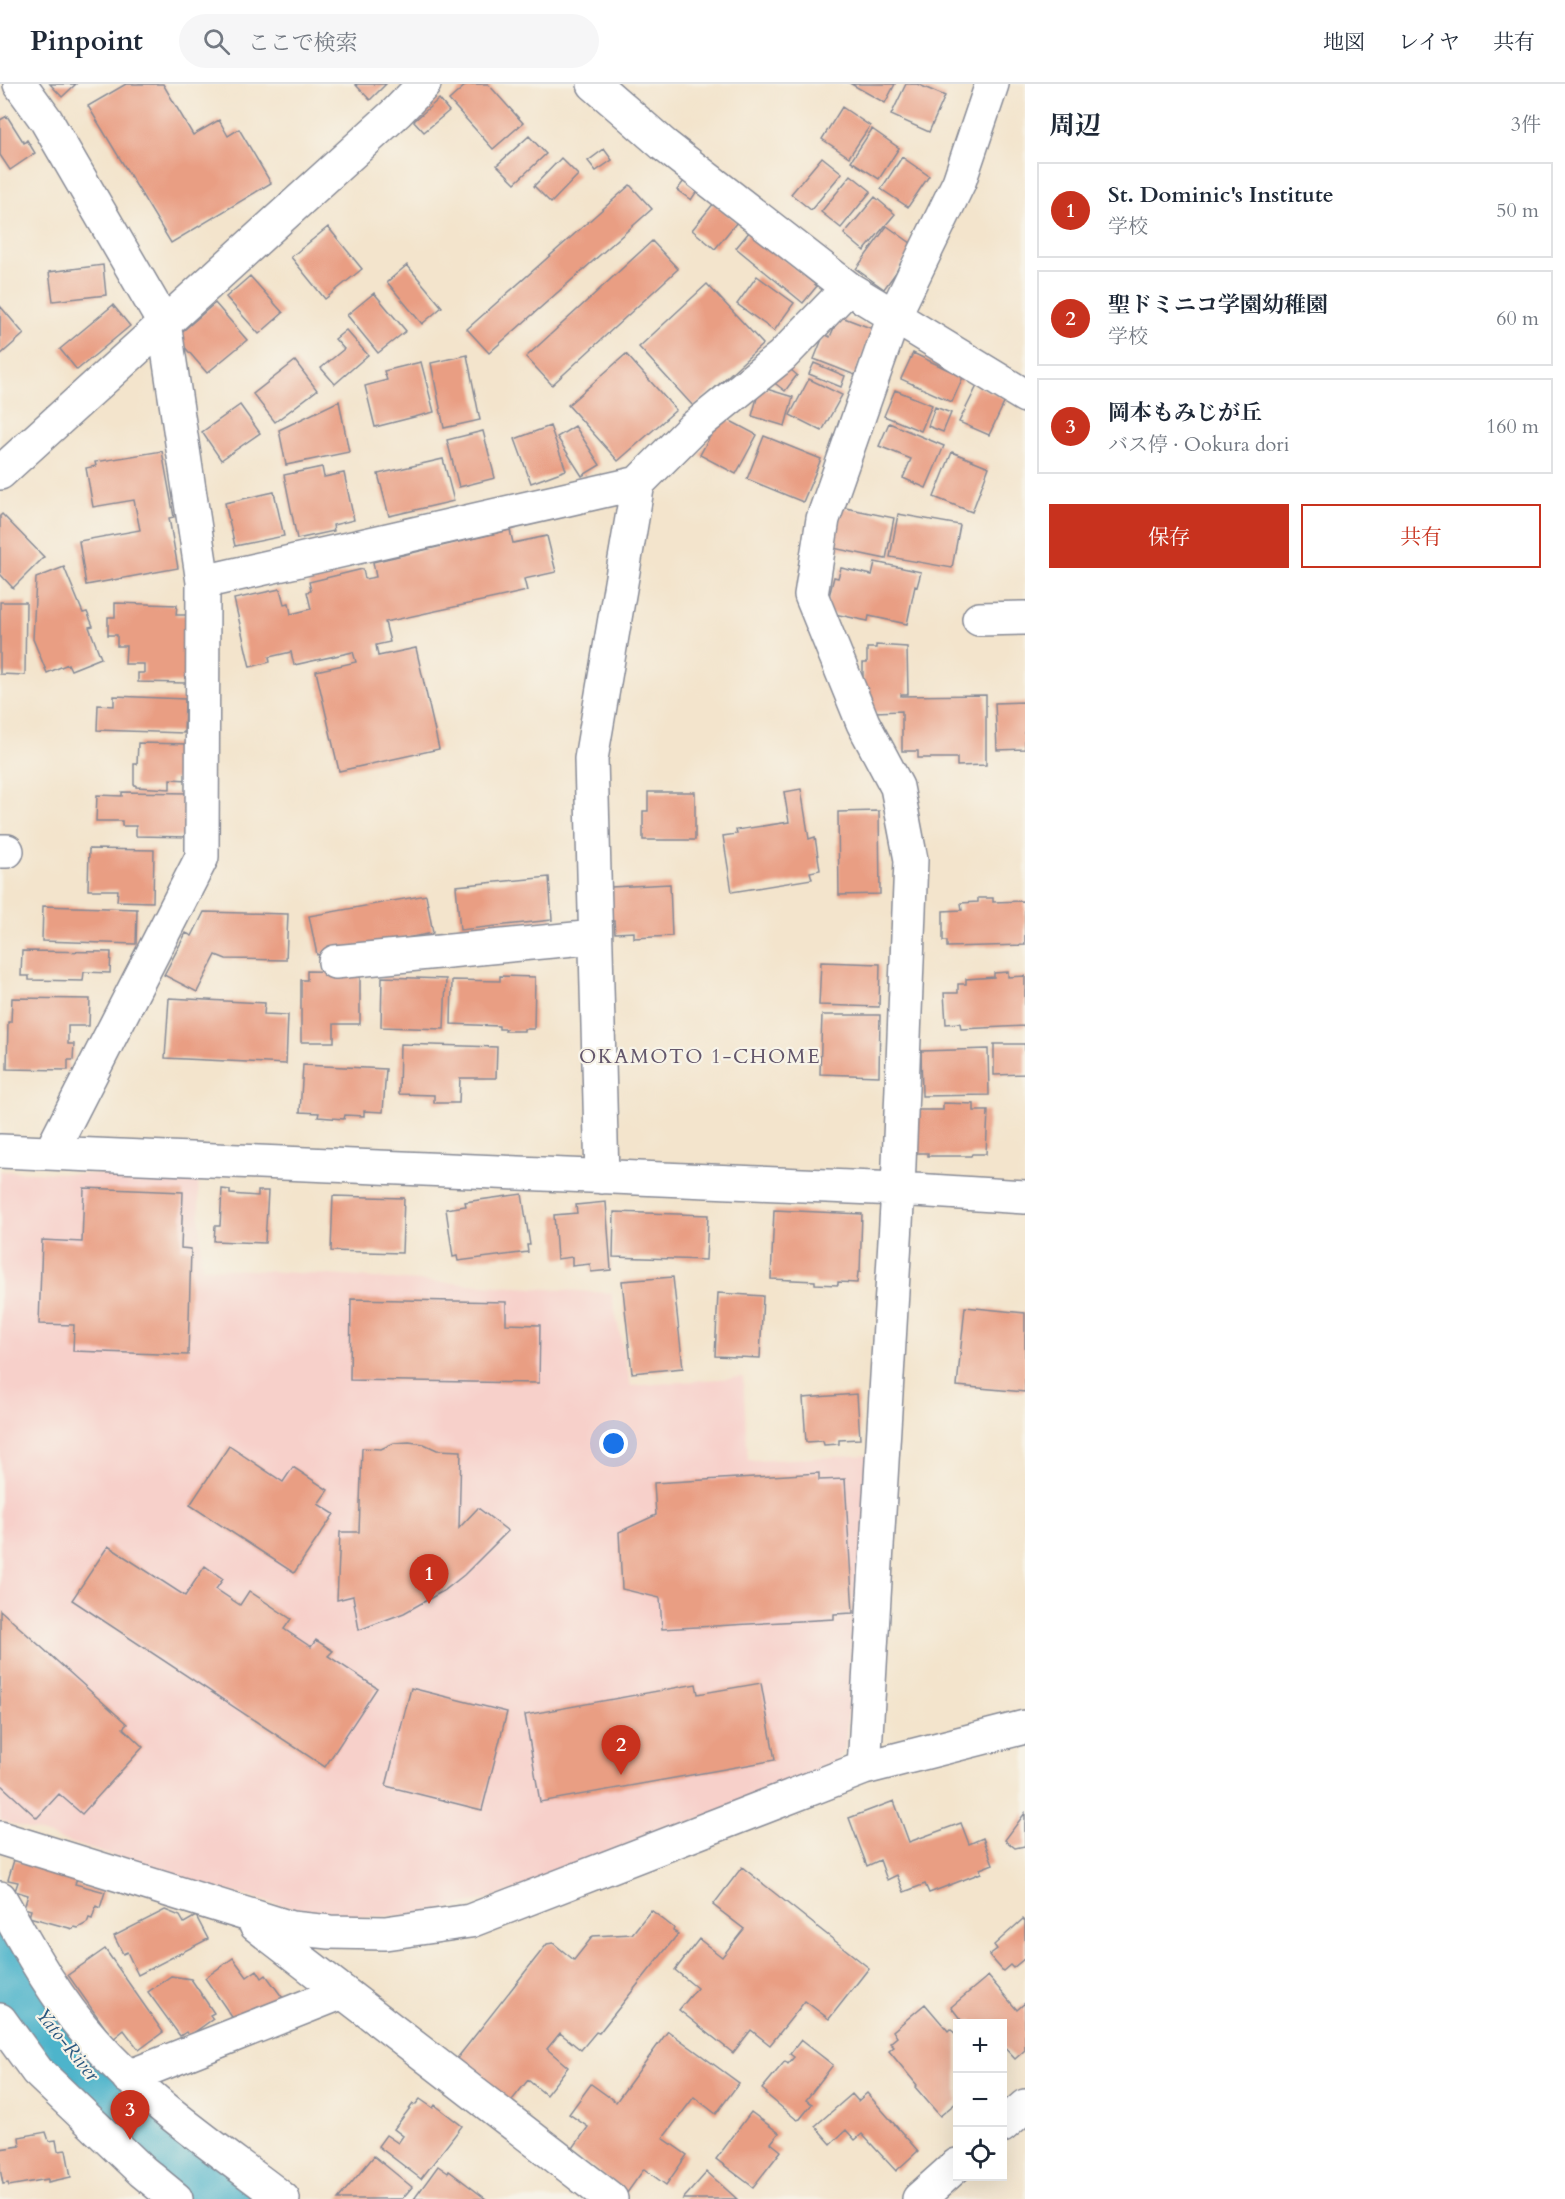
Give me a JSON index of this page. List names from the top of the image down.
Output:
{
  "districts": ["OKAMOTO 1-CHOME"],
  "water": ["Yato-River"],
  "page": {
    "header": "Pinpoint",
    "search": "ここで検索",
    "nav": ["地図", "レイヤ", "共有"],
    "heading": ["周辺", "3件"],
    "list": [
      {
        "mark": "1",
        "name": "St. Dominic's Institute",
        "note": "学校",
        "value": "50 m"
      },
      {
        "mark": "2",
        "name": "聖ドミニコ学園幼稚園",
        "note": "学校",
        "value": "60 m"
      },
      {
        "mark": "3",
        "name": "岡本もみじが丘",
        "note": "バス停 · Ookura dori",
        "value": "160 m"
      }
    ],
    "buttons": ["保存", "共有"],
    "pins": ["1", "2", "3"],
    "map_buttons": ["+", "−"]
  }
}
